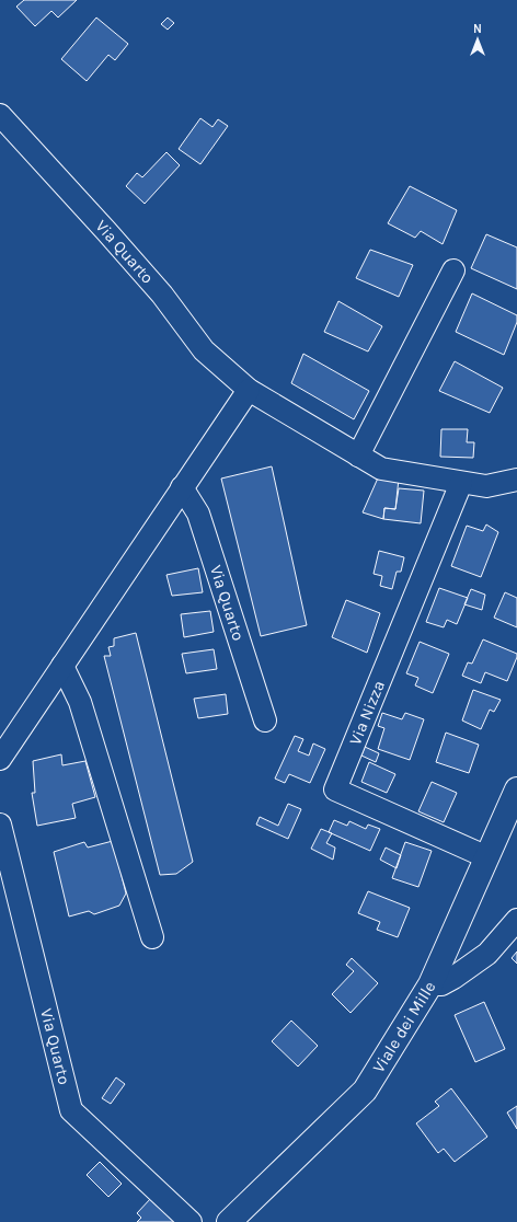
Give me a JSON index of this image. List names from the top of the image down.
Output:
{
  "streets": {
    "main road": ["Viale dei Mille"],
    "street": ["Via Quarto", "Via Nizza"]
  },
  "crossings": [
    ["Via Quarto", "Via Nizza"],
    ["Via Nizza", "Viale dei Mille"]
  ],
  "north": "top"
}
